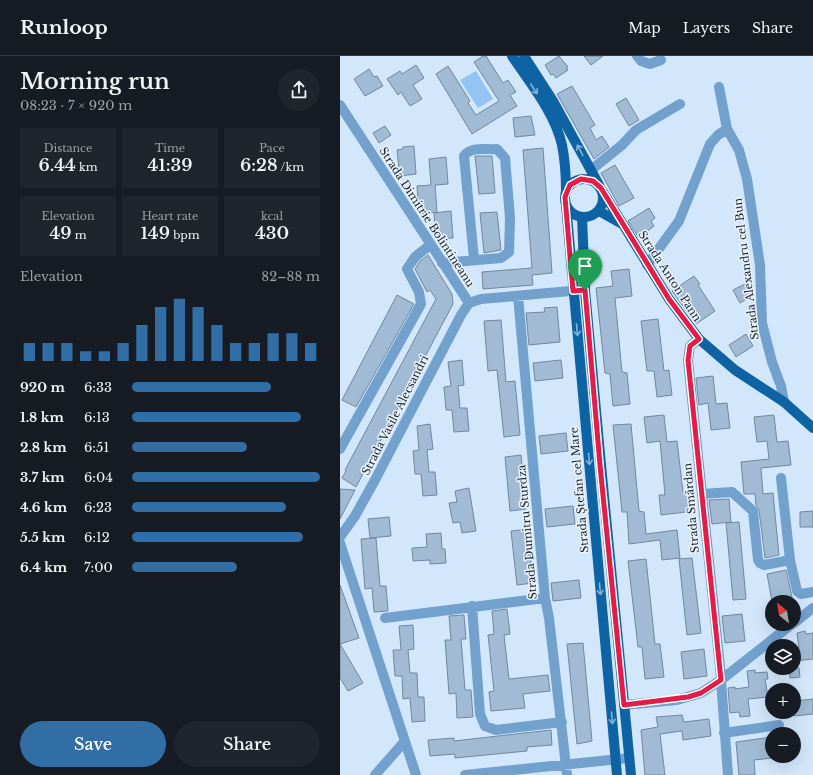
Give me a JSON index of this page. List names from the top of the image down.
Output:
{
  "streets": {
    "main road": ["Strada Anton Pann", "Strada Ștefan cel Mare"],
    "street": [
      "Strada Dimitrie Bolintineanu",
      "Strada Alexandru cel Bun",
      "Strada Vasile Alecsandri",
      "Strada Smârdan",
      "Strada Dumitru Sturdza"
    ]
  },
  "crossings": [
    ["Strada Dimitrie Bolintineanu", "Strada Vasile Alecsandri"],
    ["Strada Dimitrie Bolintineanu", "Strada Ștefan cel Mare"],
    ["Strada Dimitrie Bolintineanu", "Strada Dumitru Sturdza"],
    ["Strada Alexandru cel Bun", "Strada Anton Pann"],
    ["Strada Anton Pann", "Strada Ștefan cel Mare"],
    ["Strada Anton Pann", "Strada Smârdan"]
  ],
  "north": "top left",
  "page": {
    "header": "Runloop",
    "nav": ["Map", "Layers", "Share"],
    "heading": ["Morning run", "08:23 · 7 × 920 m"],
    "stats": [
      ["Distance", "6.44 km"],
      ["Time", "41:39"],
      ["Pace", "6:28 /km"],
      ["Elevation", "49 m"],
      ["Heart rate", "149 bpm"],
      ["kcal", "430"]
    ],
    "chart": ["Elevation", "82–88 m"],
    "list": [
      {
        "name": "920 m",
        "note": "6:33"
      },
      {
        "name": "1.8 km",
        "note": "6:13"
      },
      {
        "name": "2.8 km",
        "note": "6:51"
      },
      {
        "name": "3.7 km",
        "note": "6:04"
      },
      {
        "name": "4.6 km",
        "note": "6:23"
      },
      {
        "name": "5.5 km",
        "note": "6:12"
      },
      {
        "name": "6.4 km",
        "note": "7:00"
      }
    ],
    "map_buttons": ["+", "−"],
    "buttons": ["Save", "Share"]
  }
}
